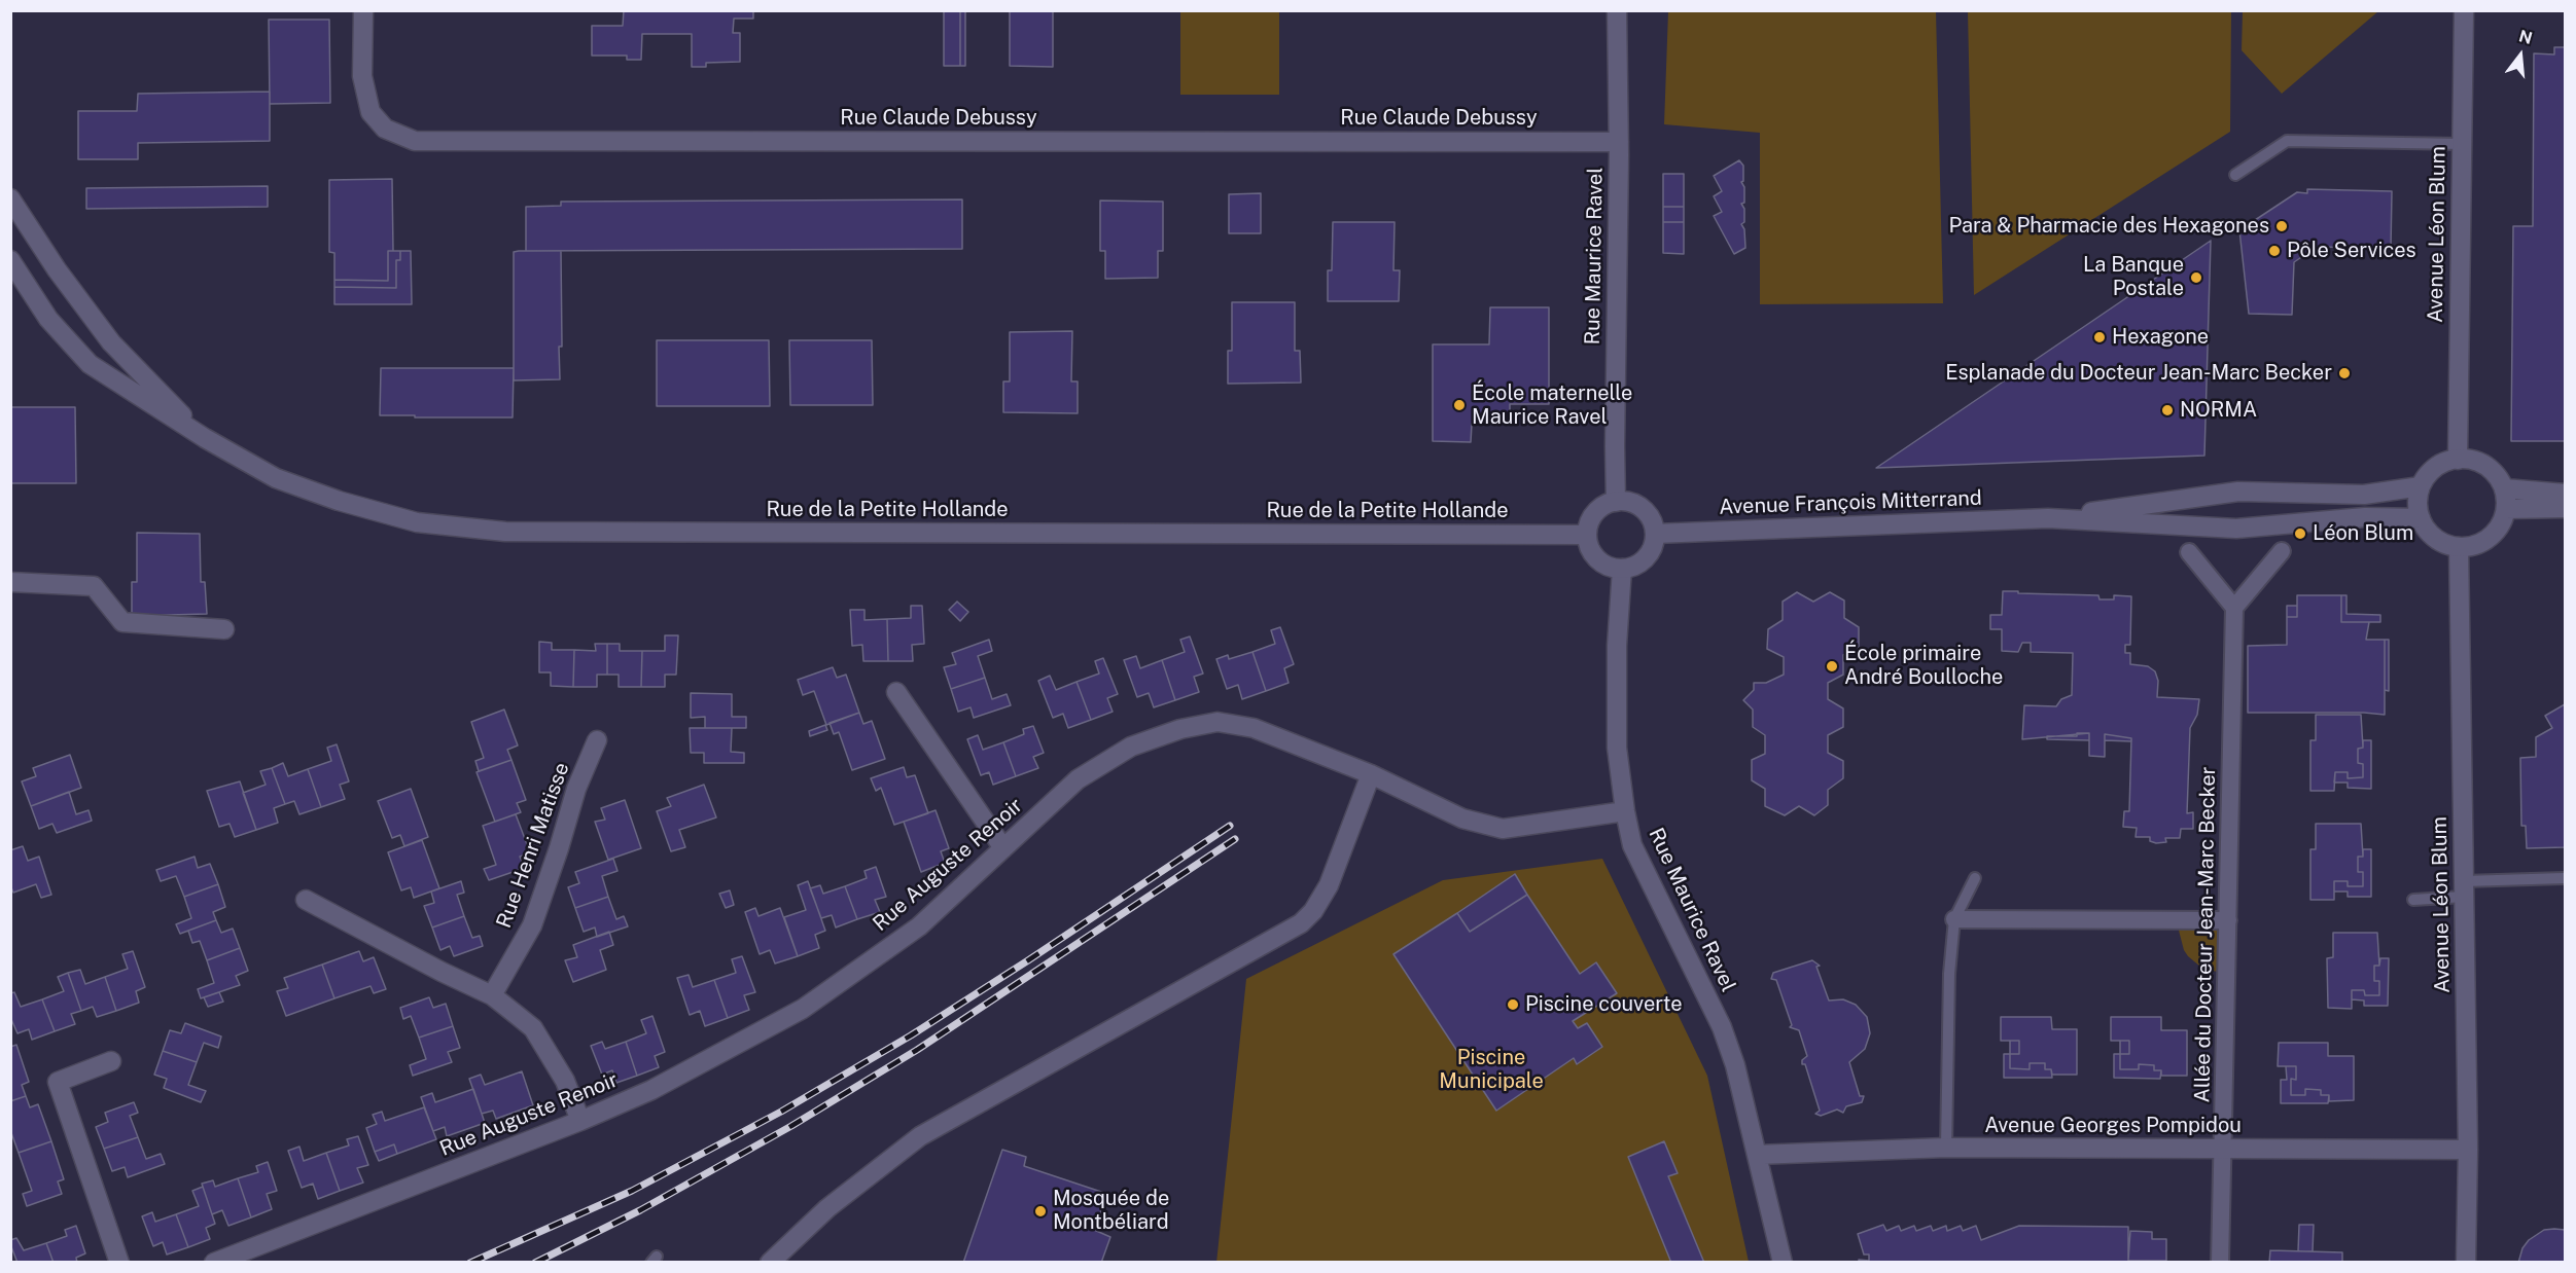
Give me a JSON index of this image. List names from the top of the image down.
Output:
{
  "streets": {
    "street": [
      "Rue Claude Debussy",
      "Avenue Léon Blum",
      "Rue Maurice Ravel",
      "Avenue François Mitterrand",
      "Rue de la Petite Hollande",
      "Rue Henri Matisse",
      "Rue Auguste Renoir",
      "Allée du Docteur Jean-Marc Becker",
      "Avenue Georges Pompidou"
    ]
  },
  "crossings": [
    ["Rue Claude Debussy", "Rue Maurice Ravel"],
    ["Avenue Léon Blum", "Avenue François Mitterrand"],
    ["Avenue Léon Blum", "Avenue Georges Pompidou"],
    ["Rue Maurice Ravel", "Avenue François Mitterrand"],
    ["Rue Maurice Ravel", "Rue de la Petite Hollande"],
    ["Rue Maurice Ravel", "Rue Auguste Renoir"],
    ["Rue Maurice Ravel", "Avenue Georges Pompidou"],
    ["Avenue François Mitterrand", "Rue de la Petite Hollande"],
    ["Allée du Docteur Jean-Marc Becker", "Avenue Georges Pompidou"]
  ],
  "parks": ["Piscine Municipale"],
  "places": [
    "Para & Pharmacie des Hexagones",
    "Pôle Services",
    "La Banque Postale",
    "Hexagone",
    "Esplanade du Docteur Jean-Marc Becker",
    "École maternelle Maurice Ravel",
    "NORMA",
    "Léon Blum",
    "École primaire André Boulloche",
    "Piscine couverte",
    "Mosquée de Montbéliard"
  ],
  "north": "top"
}
